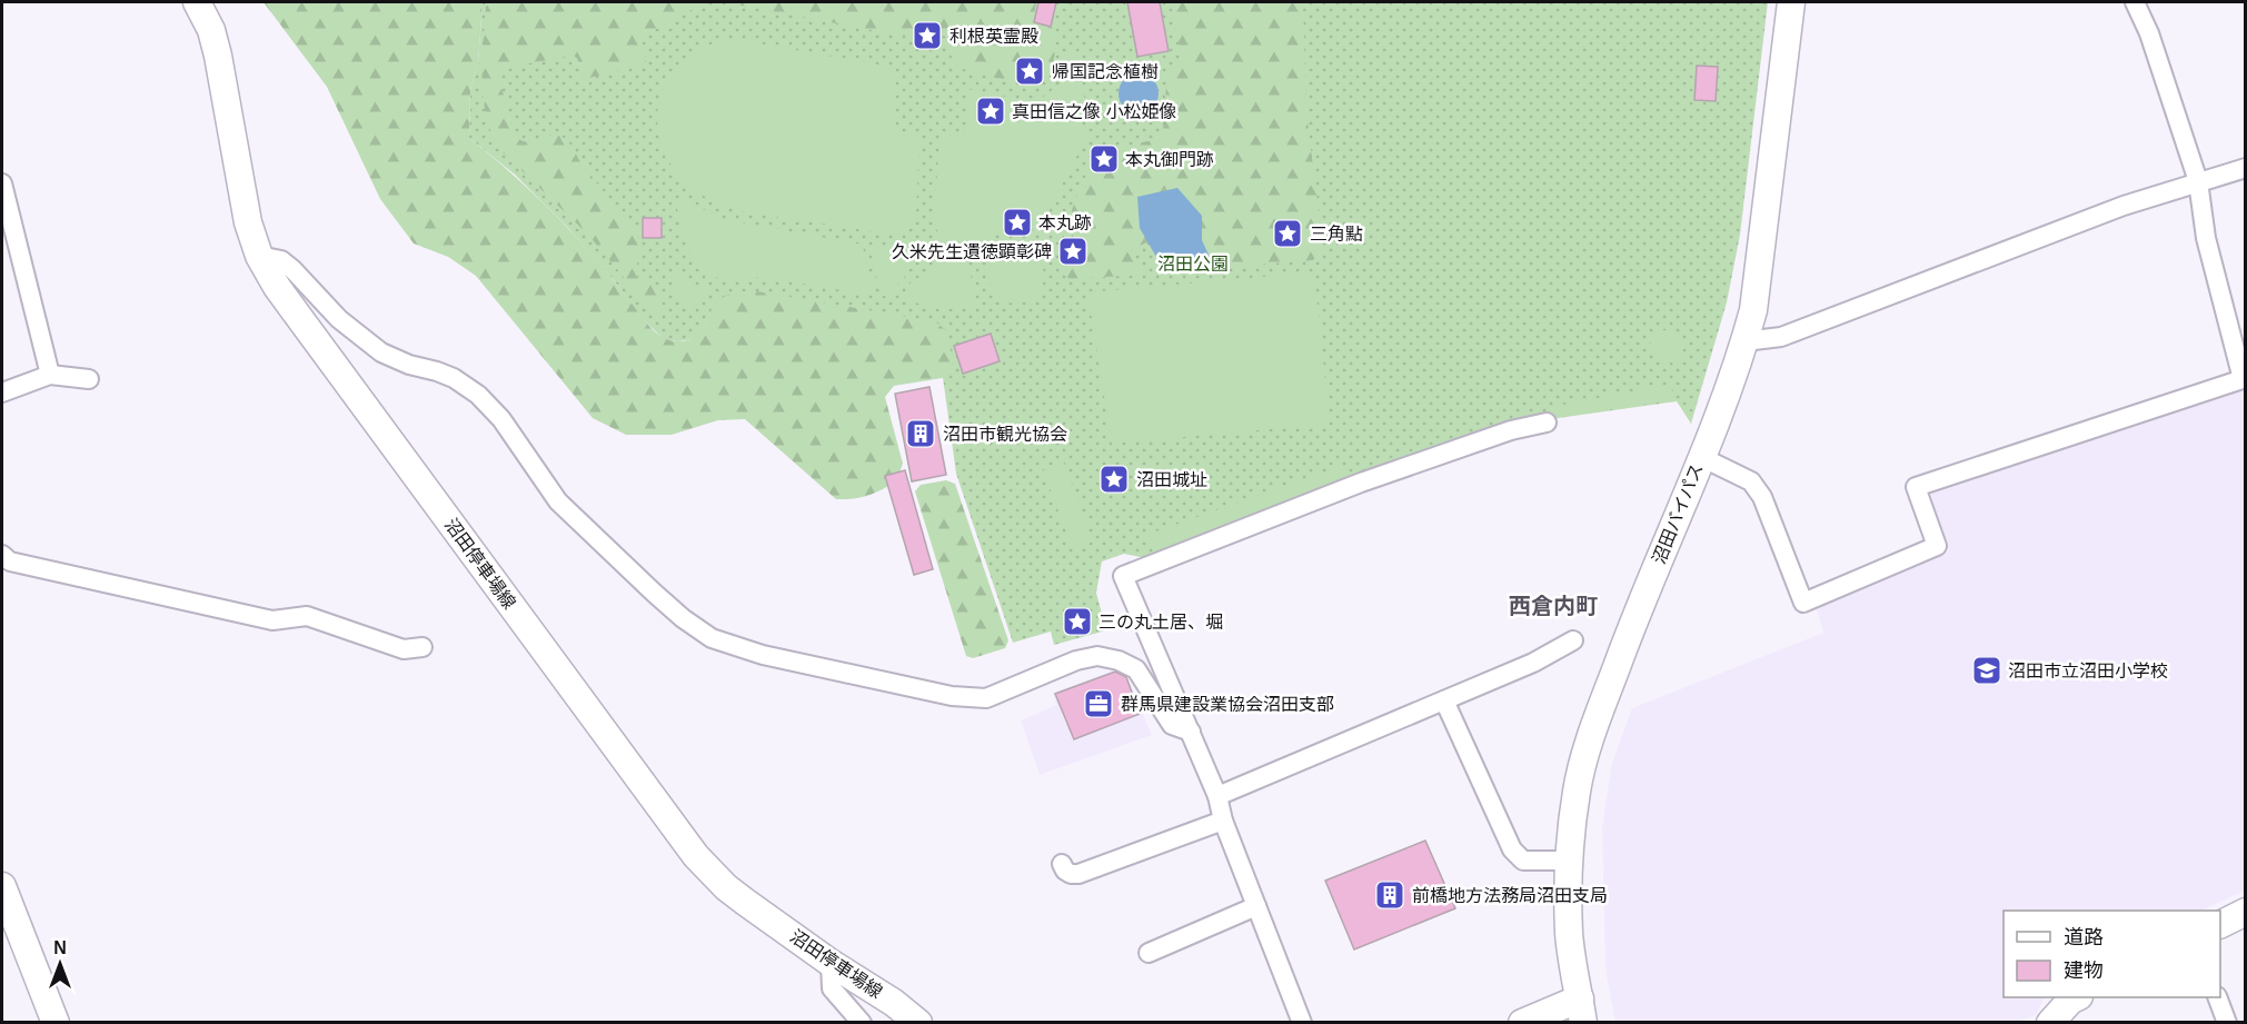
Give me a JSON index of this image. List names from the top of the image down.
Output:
{
  "streets": {
    "main road": ["沼田バイパス", "沼田停車場線"]
  },
  "districts": ["西倉内町"],
  "parks": ["沼田公園"],
  "places": {
    "place": [
      "利根英霊殿",
      "帰国記念植樹",
      "真田信之像 小松姫像",
      "本丸御門跡",
      "本丸跡",
      "三角點",
      "久米先生遺徳顕彰碑",
      "沼田城址",
      "三の丸土居、堀"
    ],
    "building": ["沼田市観光協会", "前橋地方法務局沼田支局"],
    "school or university": ["沼田市立沼田小学校"],
    "office": ["群馬県建設業協会沼田支部"]
  },
  "legend": ["道路", "建物"],
  "north": "top"
}
